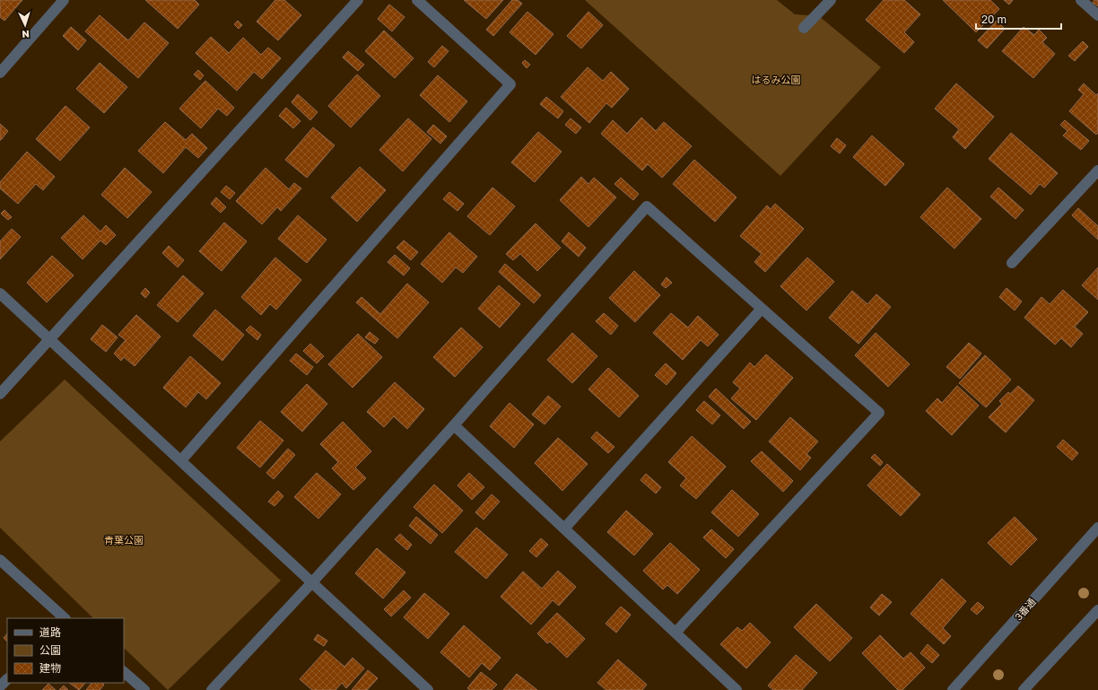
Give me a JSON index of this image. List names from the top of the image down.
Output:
{
  "streets": {
    "street": ["3番通"]
  },
  "parks": ["はるみ公園", "青葉公園"],
  "legend": ["道路", "公園", "建物"],
  "scale_bar": "20 m",
  "north": "bottom"
}
